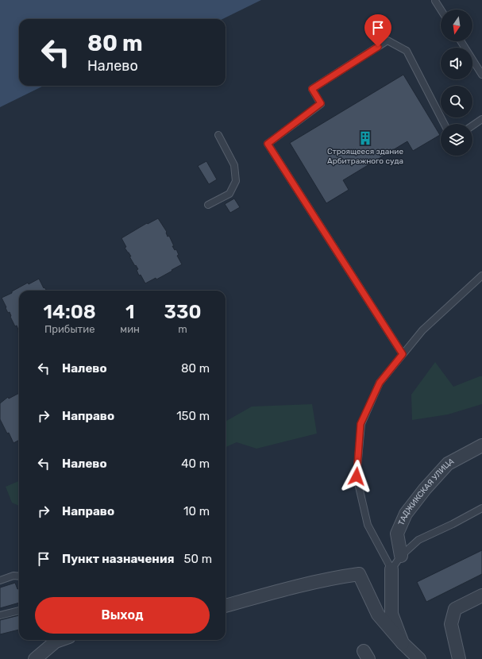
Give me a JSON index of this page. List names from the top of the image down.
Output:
{
  "streets": {
    "street": ["ТАДЖИКСКАЯ УЛИЦА"]
  },
  "places": {
    "building": ["Строящееся здание Арбитражного суда"]
  },
  "north": "bottom",
  "page": {
    "turn": ["80 m", "Налево"],
    "eta": [
      "14:08",
      "Прибытие",
      "1",
      "мин",
      "330",
      "m"
    ],
    "list": [
      {
        "name": "Налево",
        "value": "80 m"
      },
      {
        "name": "Направо",
        "value": "150 m"
      },
      {
        "name": "Налево",
        "value": "40 m"
      },
      {
        "name": "Направо",
        "value": "10 m"
      },
      {
        "name": "Пункт назначения",
        "value": "50 m"
      }
    ],
    "buttons": "Выход"
  }
}
